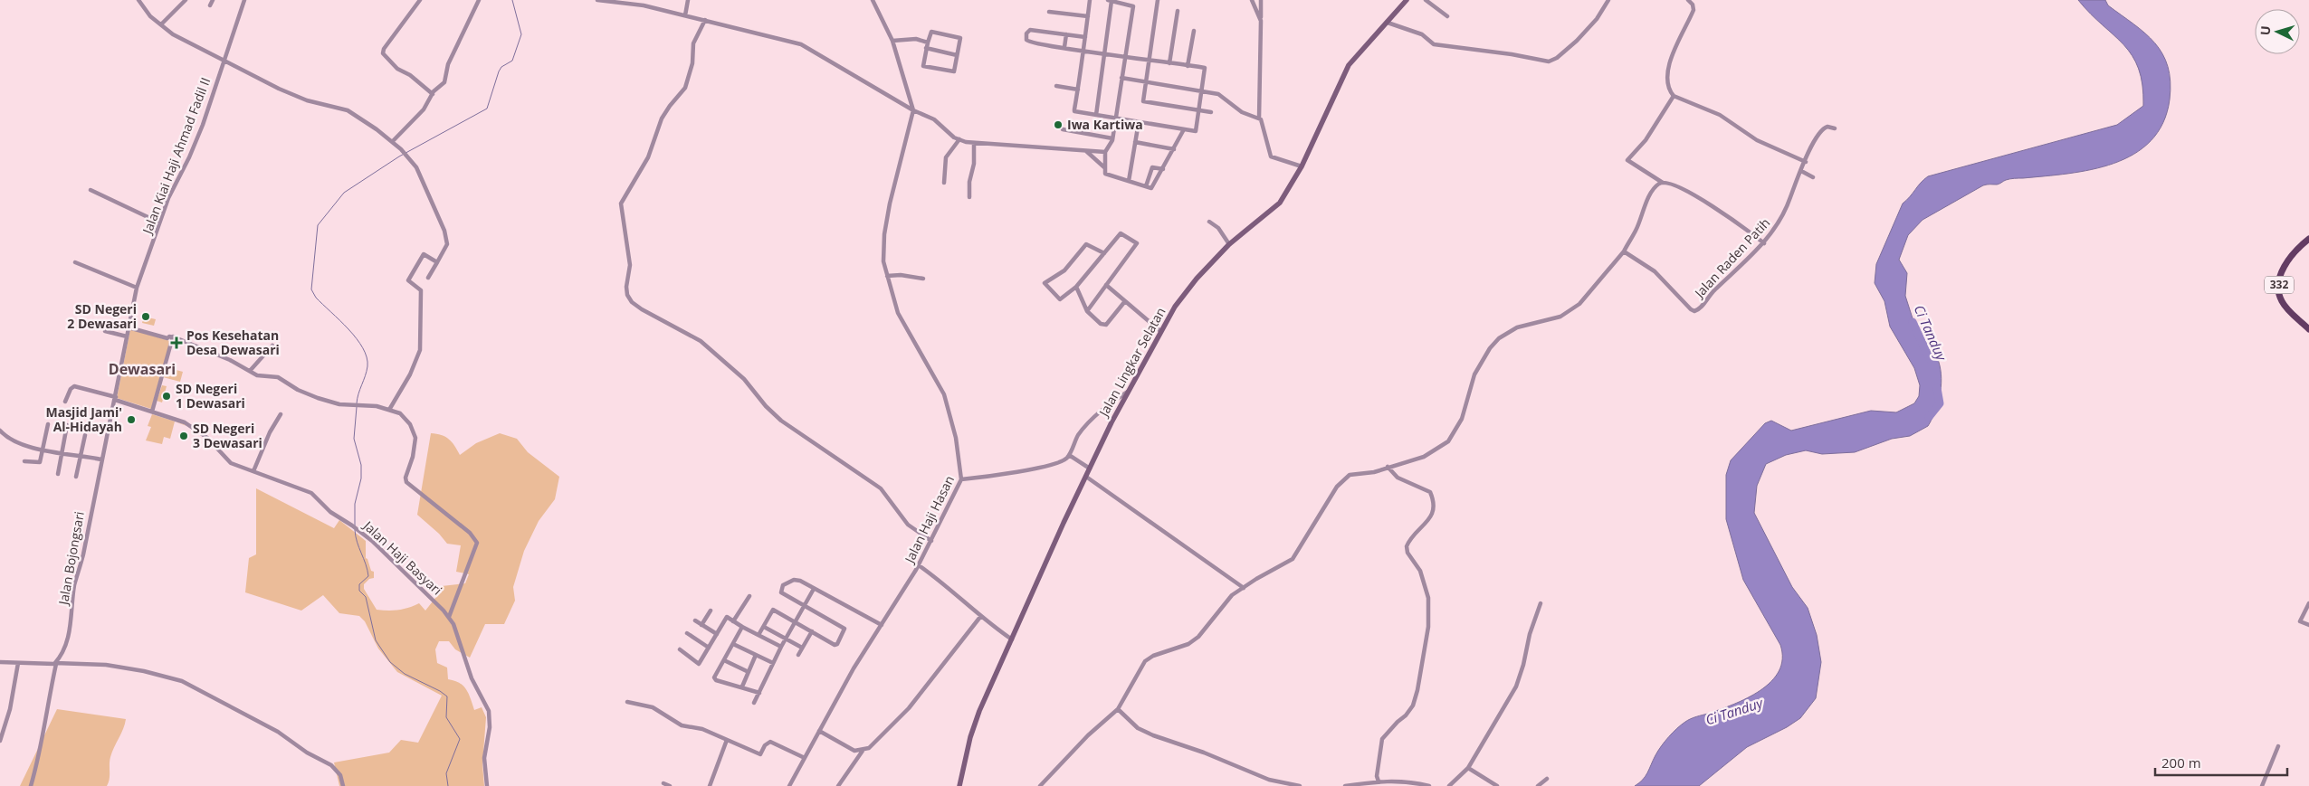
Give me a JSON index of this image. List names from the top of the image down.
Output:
{
  "streets": {
    "main road": ["332"],
    "street": [
      "Jalan Kiai Haji Ahmad Fadil II",
      "Jalan Raden Patih",
      "Jalan Lingkar Selatan",
      "Jalan Haji Hasan",
      "Jalan Bojongsari",
      "Jalan Haji Basyari"
    ]
  },
  "crossings": [
    ["Jalan Kiai Haji Ahmad Fadil II", "Jalan Bojongsari"],
    ["Jalan Kiai Haji Ahmad Fadil II", "Jalan Haji Basyari"],
    ["Jalan Bojongsari", "Jalan Haji Basyari"]
  ],
  "districts": ["Dewasari"],
  "water": ["Ci Tanduy"],
  "places": {
    "other": [
      "Iwa Kartiwa",
      "SD Negeri 2 Dewasari",
      "SD Negeri 1 Dewasari",
      "Masjid Jami' Al-Hidayah",
      "SD Negeri 3 Dewasari"
    ],
    "health": ["Pos Kesehatan Desa Dewasari"]
  },
  "scale_bar": "200 m",
  "north": "left"
}
